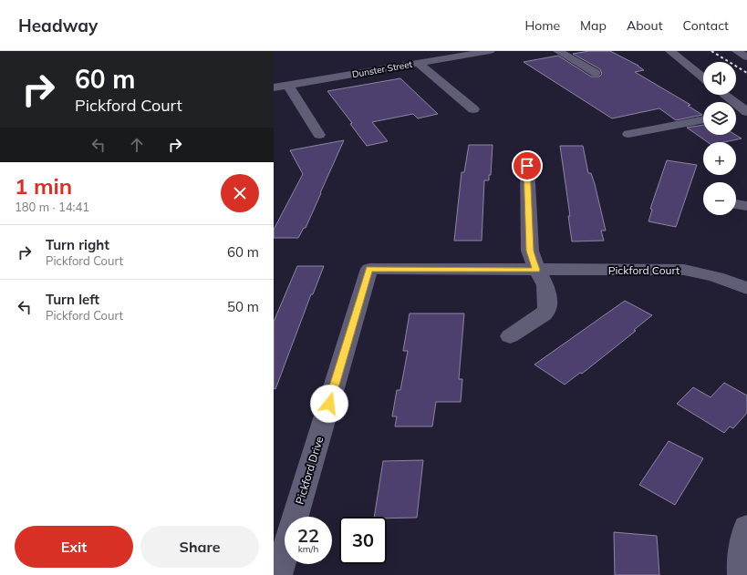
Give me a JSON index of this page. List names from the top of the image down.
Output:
{
  "streets": {
    "street": ["Dunster Street", "Pickford Court", "Pickford Drive"]
  },
  "crossings": [
    ["Pickford Court", "Pickford Drive"]
  ],
  "page": {
    "header": "Headway",
    "nav": [
      "Home",
      "Map",
      "About",
      "Contact"
    ],
    "turn": ["60 m", "Pickford Court"],
    "map_buttons": ["+", "−"],
    "heading": ["1 min", "180 m · 14:41"],
    "list": [
      {
        "name": "Turn right",
        "note": "Pickford Court",
        "value": "60 m"
      },
      {
        "name": "Turn left",
        "note": "Pickford Court",
        "value": "50 m"
      }
    ],
    "speed": "22 km/h",
    "limit": "30",
    "buttons": ["Exit", "Share"]
  }
}
